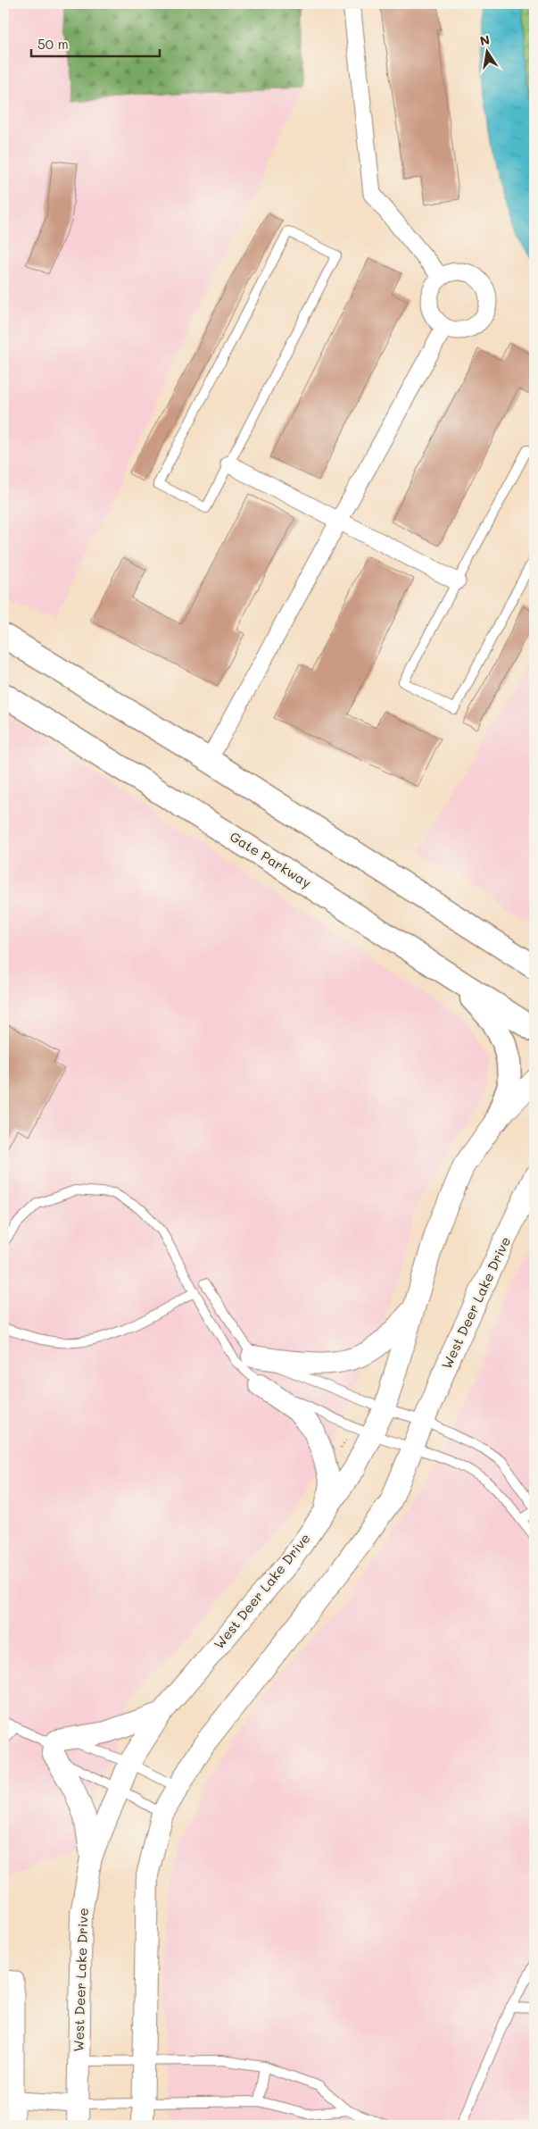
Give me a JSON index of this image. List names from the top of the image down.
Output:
{
  "streets": {
    "main road": ["Gate Parkway"],
    "street": ["West Deer Lake Drive"]
  },
  "scale_bar": "50 m",
  "north": "top"
}
